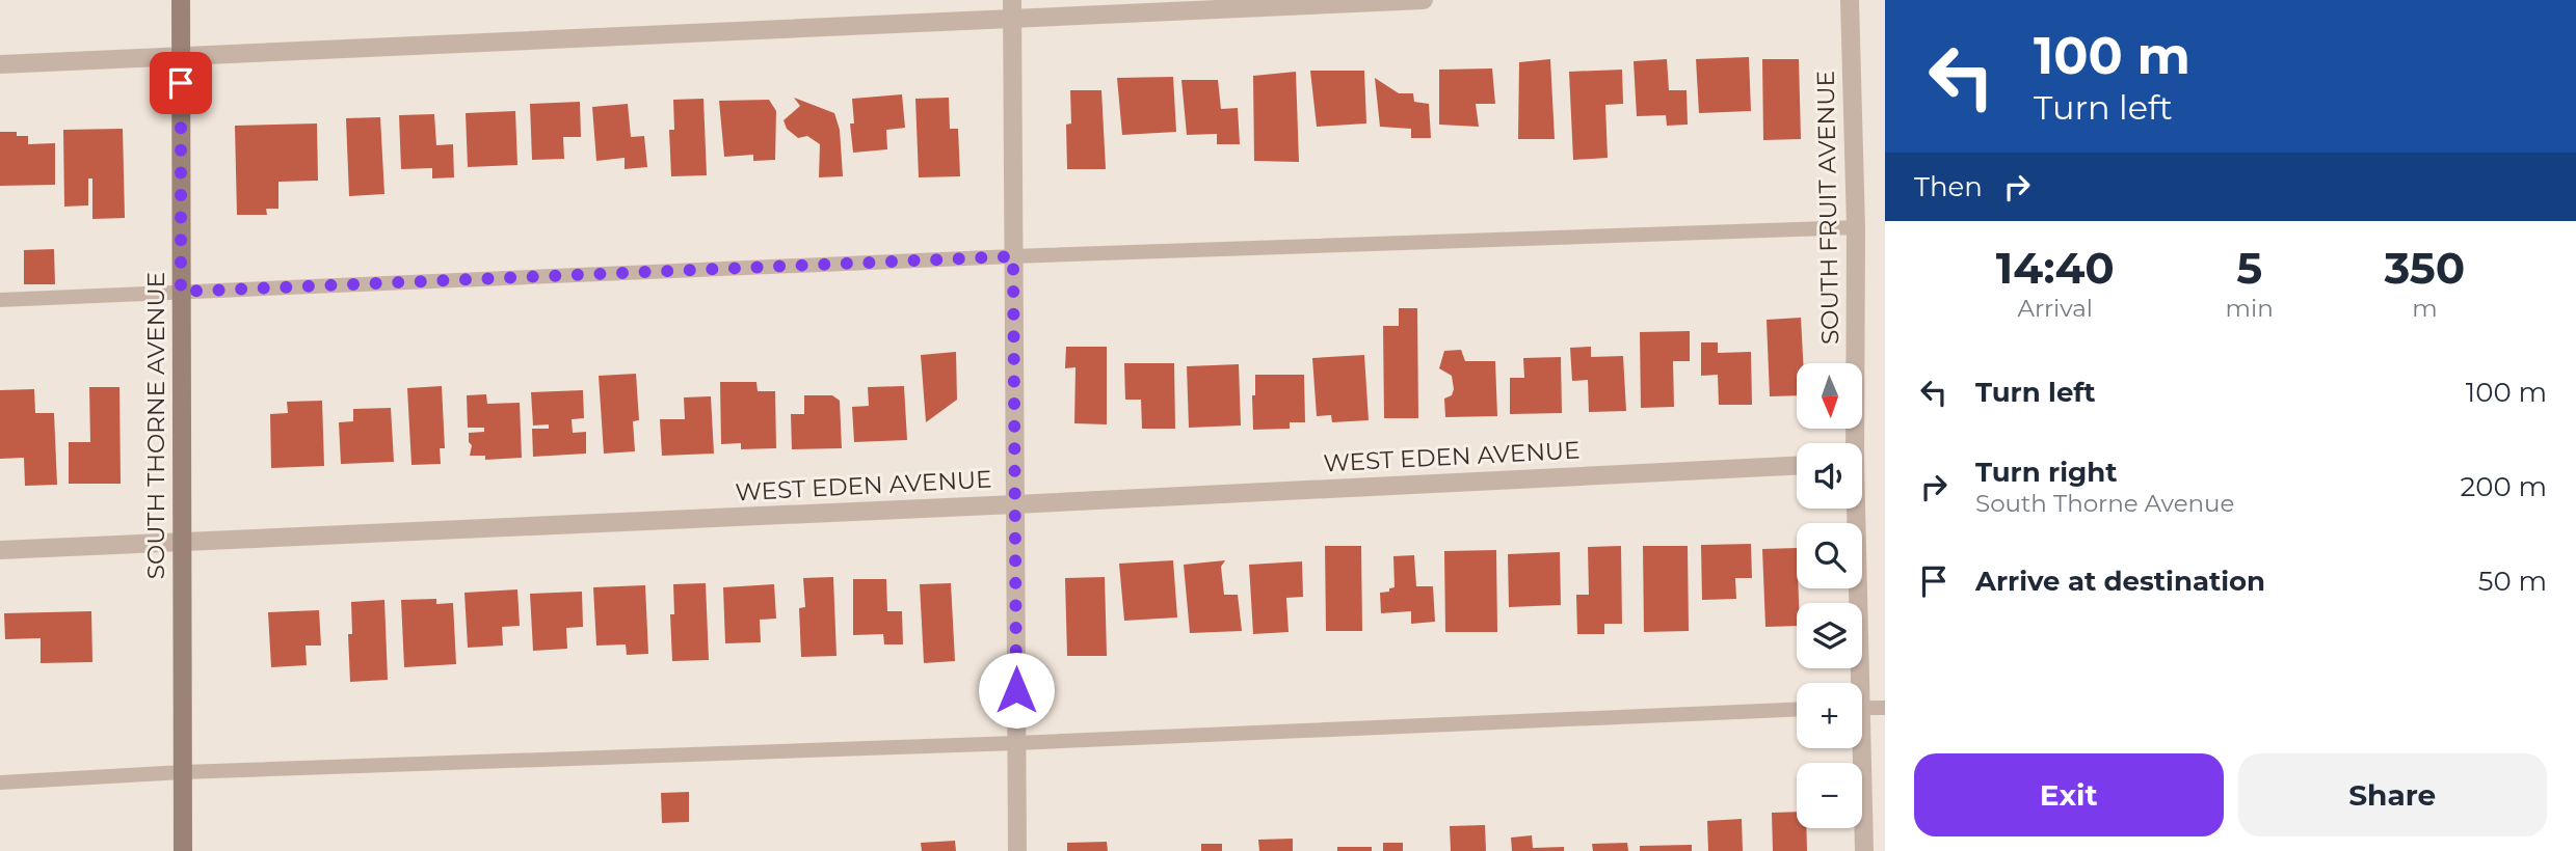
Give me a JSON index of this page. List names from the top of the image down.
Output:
{
  "streets": {
    "main road": ["SOUTH THORNE AVENUE"],
    "street": ["SOUTH FRUIT AVENUE", "WEST EDEN AVENUE"]
  },
  "crossings": [
    ["SOUTH THORNE AVENUE", "WEST EDEN AVENUE"]
  ],
  "north": "bottom",
  "page": {
    "turn": ["100 m", "Turn left"],
    "then": "Then",
    "eta": [
      "14:40",
      "Arrival",
      "5",
      "min",
      "350",
      "m"
    ],
    "list": [
      {
        "name": "Turn left",
        "value": "100 m"
      },
      {
        "name": "Turn right",
        "note": "South Thorne Avenue",
        "value": "200 m"
      },
      {
        "name": "Arrive at destination",
        "value": "50 m"
      }
    ],
    "map_buttons": ["+", "−"],
    "buttons": ["Exit", "Share"]
  }
}
